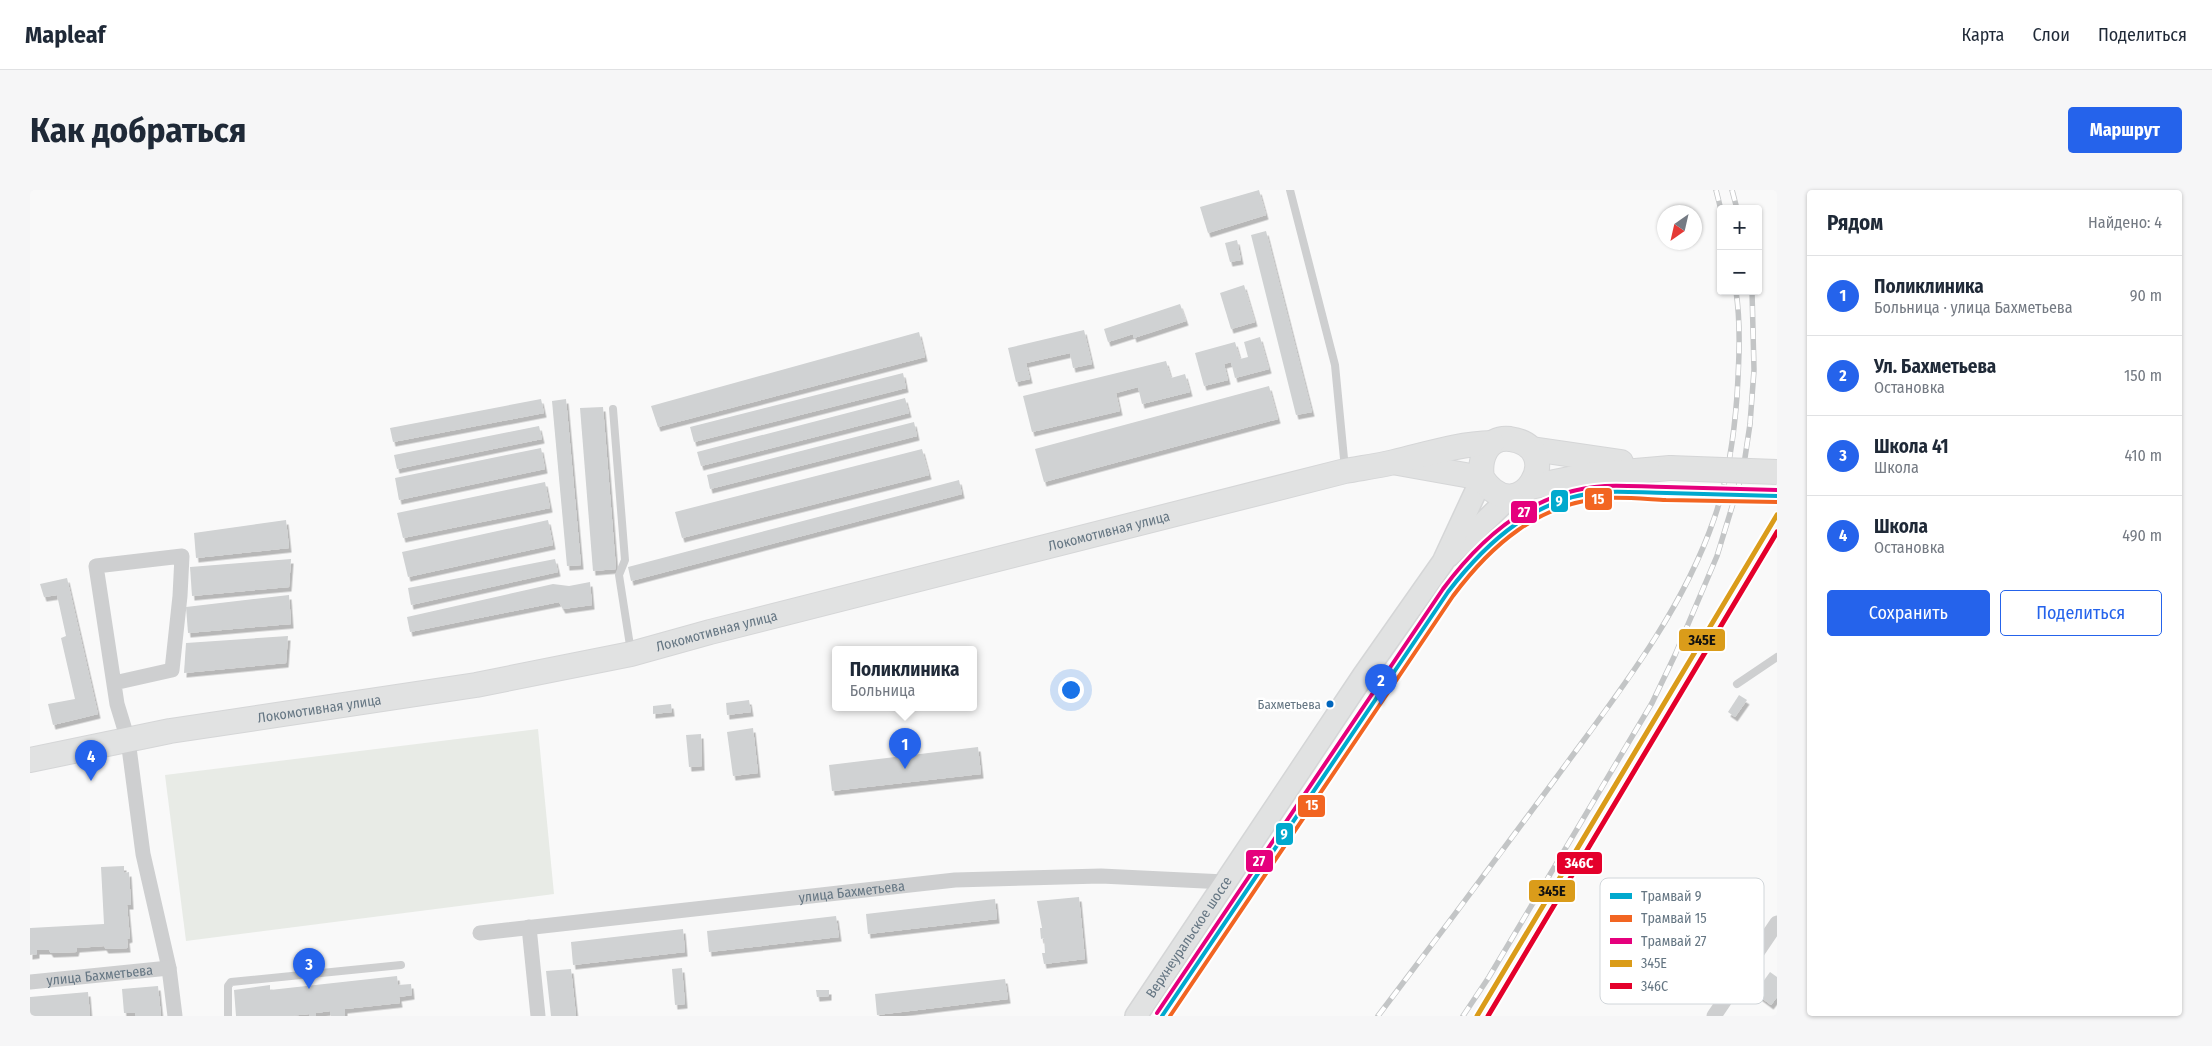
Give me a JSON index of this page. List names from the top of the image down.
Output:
{
  "streets": {
    "main road": ["Локомотивная улица", "Верхнеуральское шоссе"],
    "street": ["улица Бахметьева"]
  },
  "crossings": [
    ["улица Бахметьева", "Верхнеуральское шоссе"]
  ],
  "places": ["Бахметьева"],
  "lines": [
    "tram line 27",
    "tram line 9",
    "tram line 15",
    "transit line 345Е",
    "transit line 346С"
  ],
  "legend": [
    "Трамвай 9",
    "Трамвай 15",
    "Трамвай 27",
    "345Е",
    "346С"
  ],
  "north": "bottom left",
  "page": {
    "header": "Mapleaf",
    "nav": ["Карта", "Слои", "Поделиться"],
    "buttons": [
      "Маршрут",
      ["Сохранить", "Поделиться"]
    ],
    "title": "Как добраться",
    "heading": ["Рядом", "Найдено: 4"],
    "map_buttons": ["+", "−"],
    "list": [
      {
        "mark": "1",
        "name": "Поликлиника",
        "note": "Больница · улица Бахметьева",
        "value": "90 m"
      },
      {
        "mark": "2",
        "name": "Ул. Бахметьева",
        "note": "Остановка",
        "value": "150 m"
      },
      {
        "mark": "3",
        "name": "Школа 41",
        "note": "Школа",
        "value": "410 m"
      },
      {
        "mark": "4",
        "name": "Школа",
        "note": "Остановка",
        "value": "490 m"
      }
    ],
    "popup": ["Поликлиника", "Больница"],
    "pins": [
      "2",
      "1",
      "4",
      "3"
    ]
  }
}
